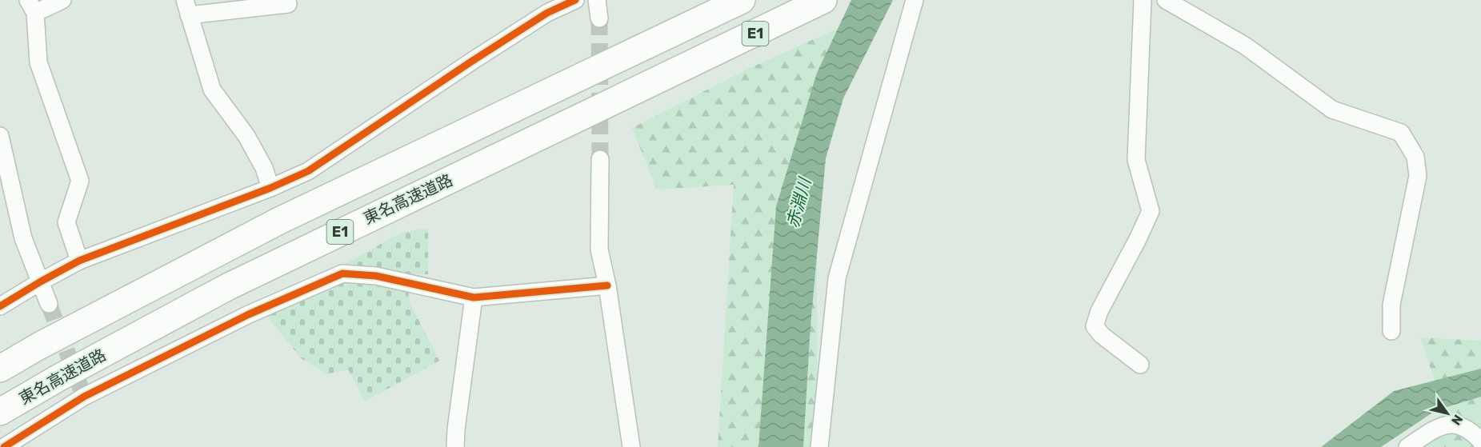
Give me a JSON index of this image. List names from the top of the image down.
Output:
{
  "streets": {
    "highway": ["E1", "東名高速道路"]
  },
  "water": ["赤淵川"],
  "north": "bottom right"
}
